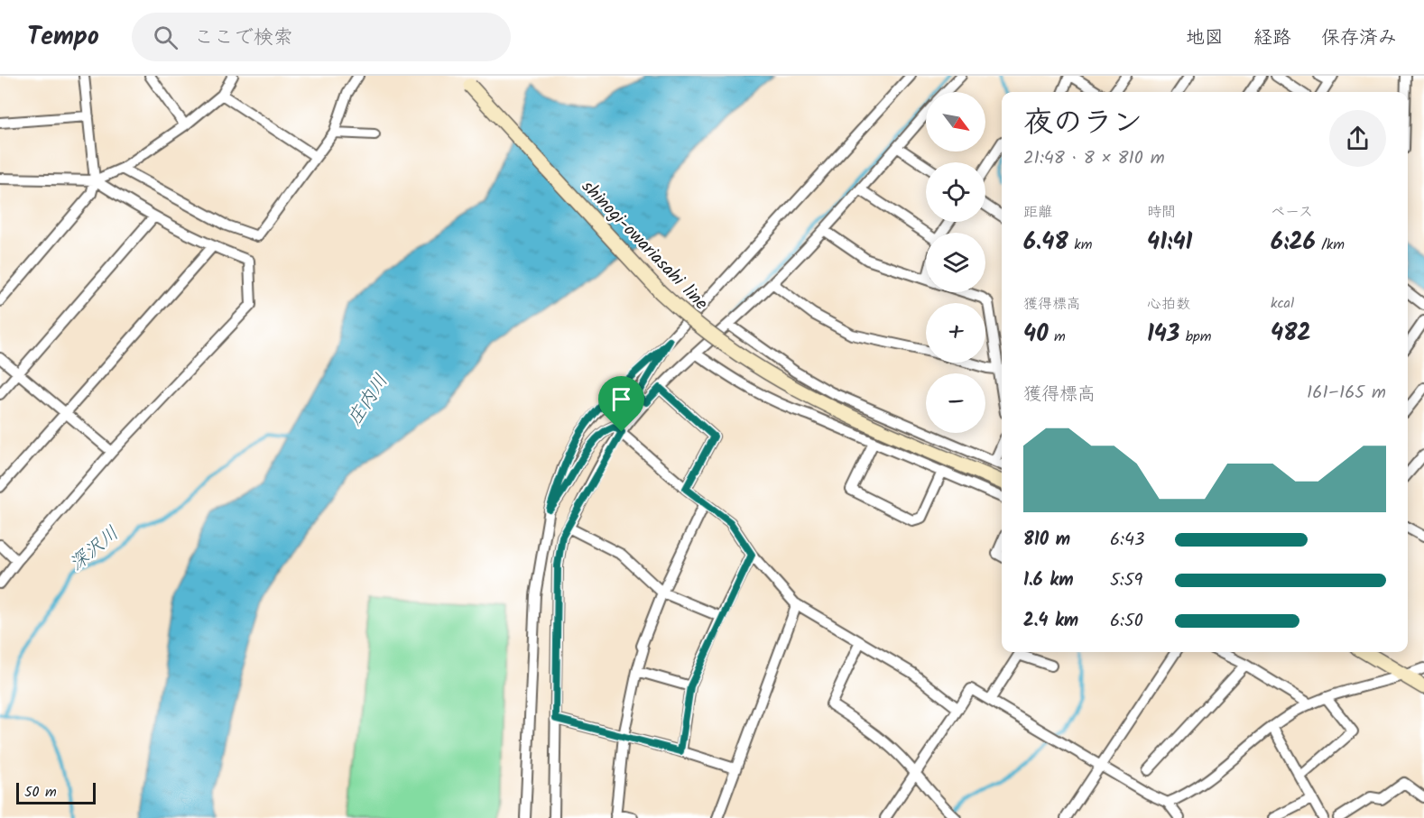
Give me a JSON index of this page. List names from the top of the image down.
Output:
{
  "streets": {
    "main road": ["shinogi-owariasahi line"]
  },
  "water": ["庄内川", "深沢川"],
  "scale_bar": "50 m",
  "north": "bottom right",
  "page": {
    "header": "Tempo",
    "search": "ここで検索",
    "nav": ["地図", "経路", "保存済み"],
    "map_buttons": ["+", "−"],
    "heading": ["夜のラン", "21:48 · 8 × 810 m"],
    "stats": [
      ["距離", "6.48 km"],
      ["時間", "41:41"],
      ["ペース", "6:26 /km"],
      ["獲得標高", "40 m"],
      ["心拍数", "143 bpm"],
      ["kcal", "482"]
    ],
    "chart": ["獲得標高", "161–165 m"],
    "list": [
      {
        "name": "810 m",
        "note": "6:43"
      },
      {
        "name": "1.6 km",
        "note": "5:59"
      },
      {
        "name": "2.4 km",
        "note": "6:50"
      }
    ],
    "scale": "50 m"
  }
}
